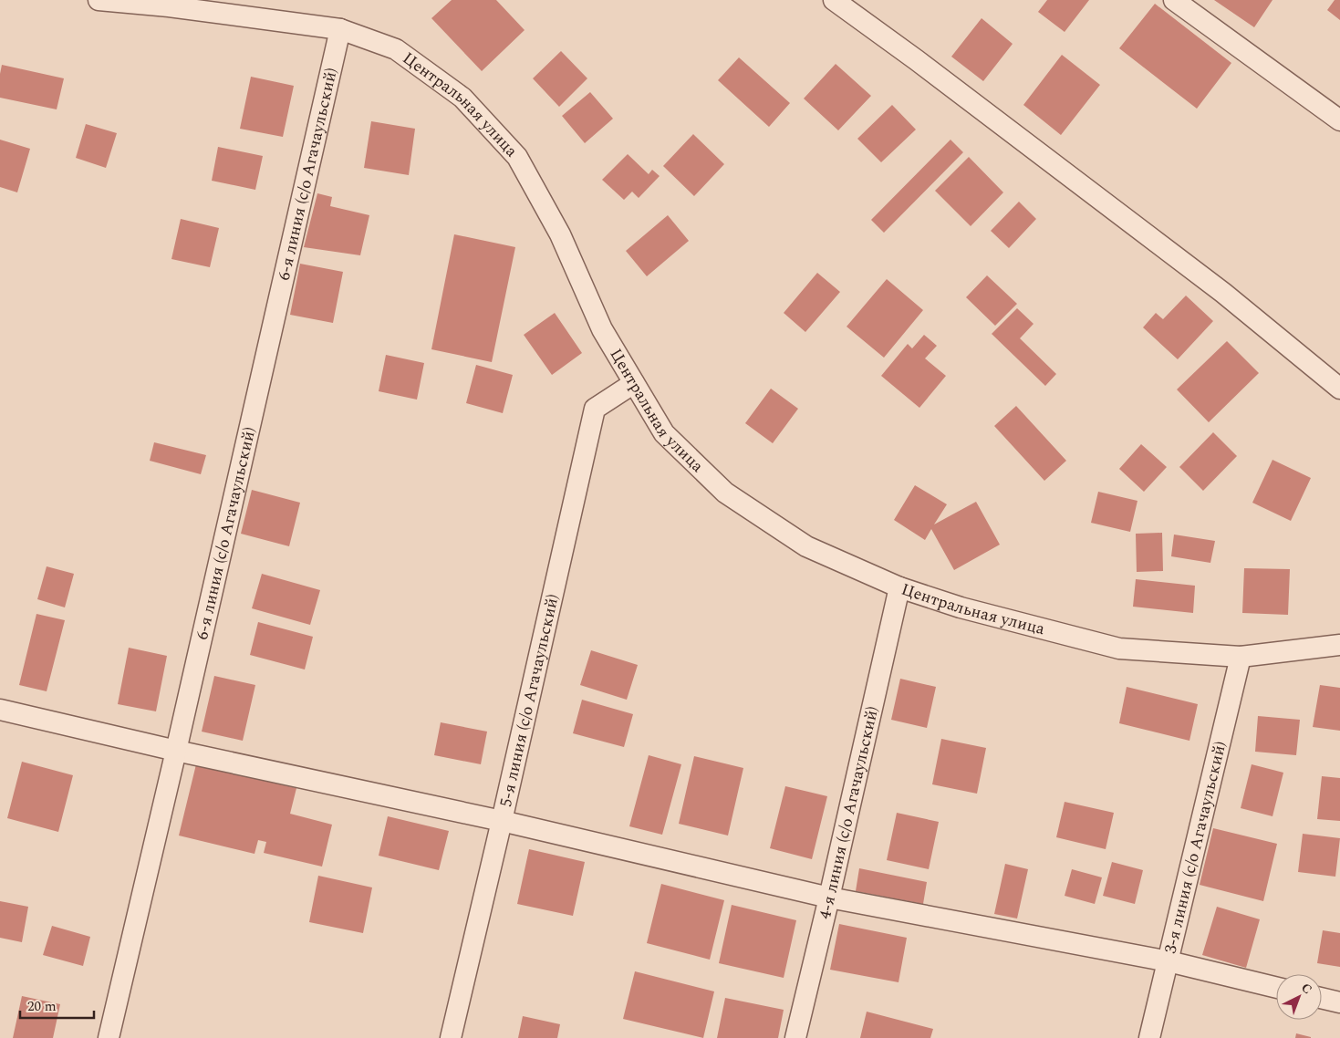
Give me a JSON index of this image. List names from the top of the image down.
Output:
{
  "streets": {
    "street": [
      "Центральная улица",
      "6-я линия (с/о Агачаульский)",
      "5-я линия (с/о Агачаульский)",
      "4-я линия (с/о Агачаульский)",
      "3-я линия (с/о Агачаульский)"
    ]
  },
  "crossings": [
    ["Центральная улица", "6-я линия (с/о Агачаульский)"],
    ["Центральная улица", "5-я линия (с/о Агачаульский)"],
    ["Центральная улица", "4-я линия (с/о Агачаульский)"],
    ["Центральная улица", "3-я линия (с/о Агачаульский)"]
  ],
  "scale_bar": "20 m",
  "north": "top right"
}
